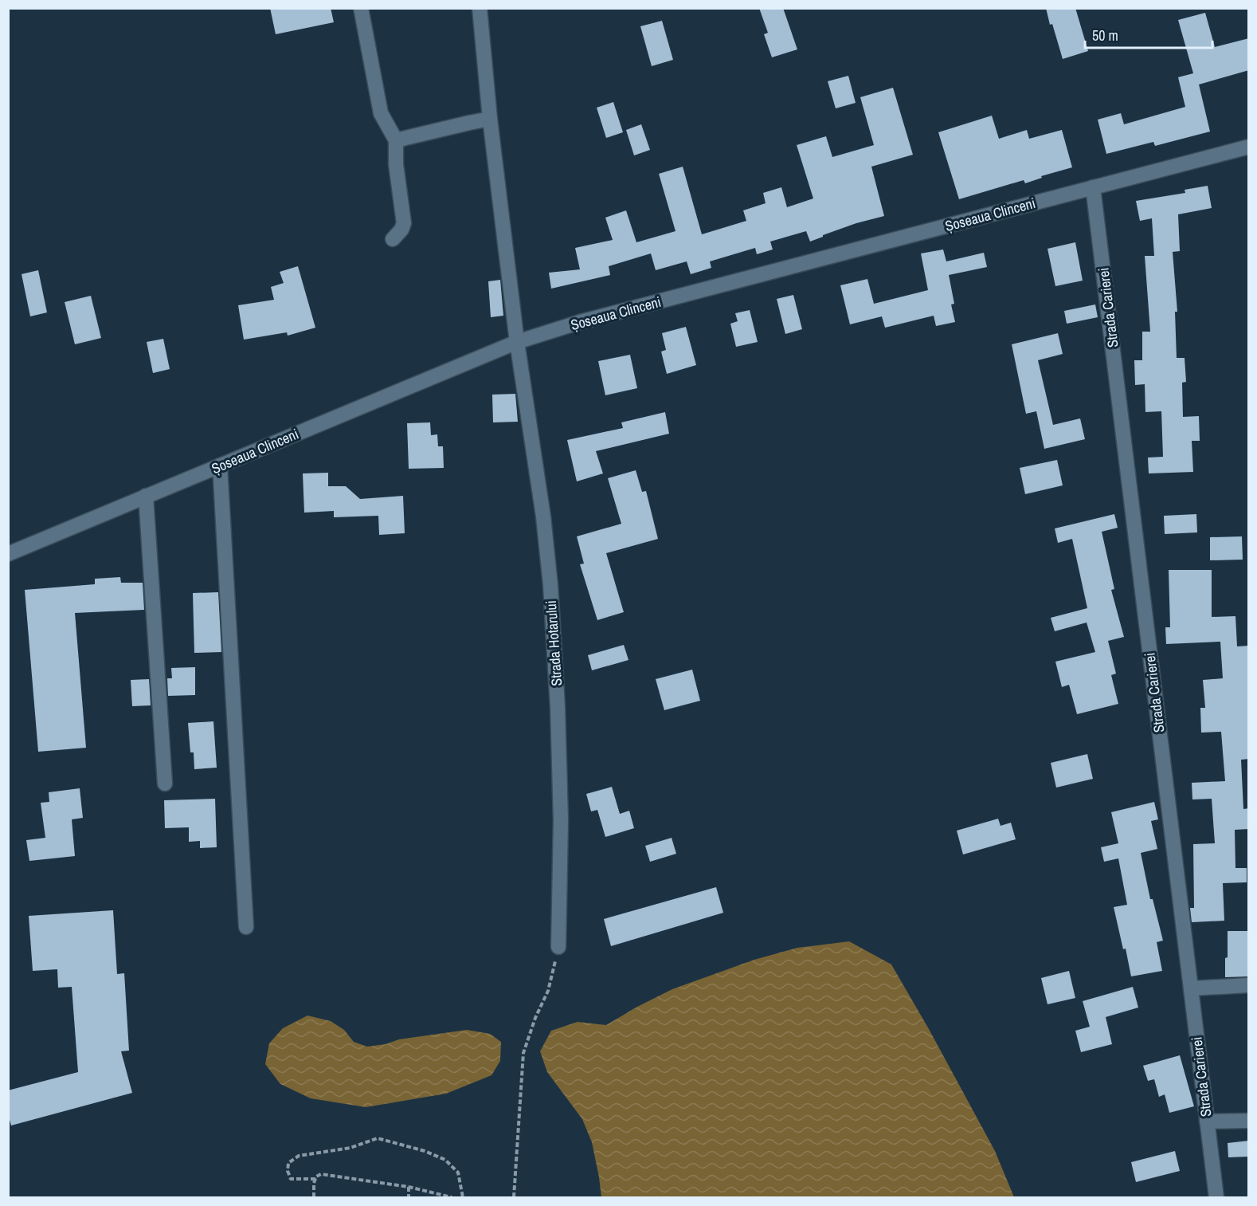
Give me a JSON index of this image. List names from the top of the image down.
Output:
{
  "streets": {
    "street": ["Șoseaua Clinceni", "Strada Carierei", "Strada Hotarului"]
  },
  "crossings": [
    ["Șoseaua Clinceni", "Strada Carierei"],
    ["Șoseaua Clinceni", "Strada Hotarului"]
  ],
  "scale_bar": "50 m"
}
